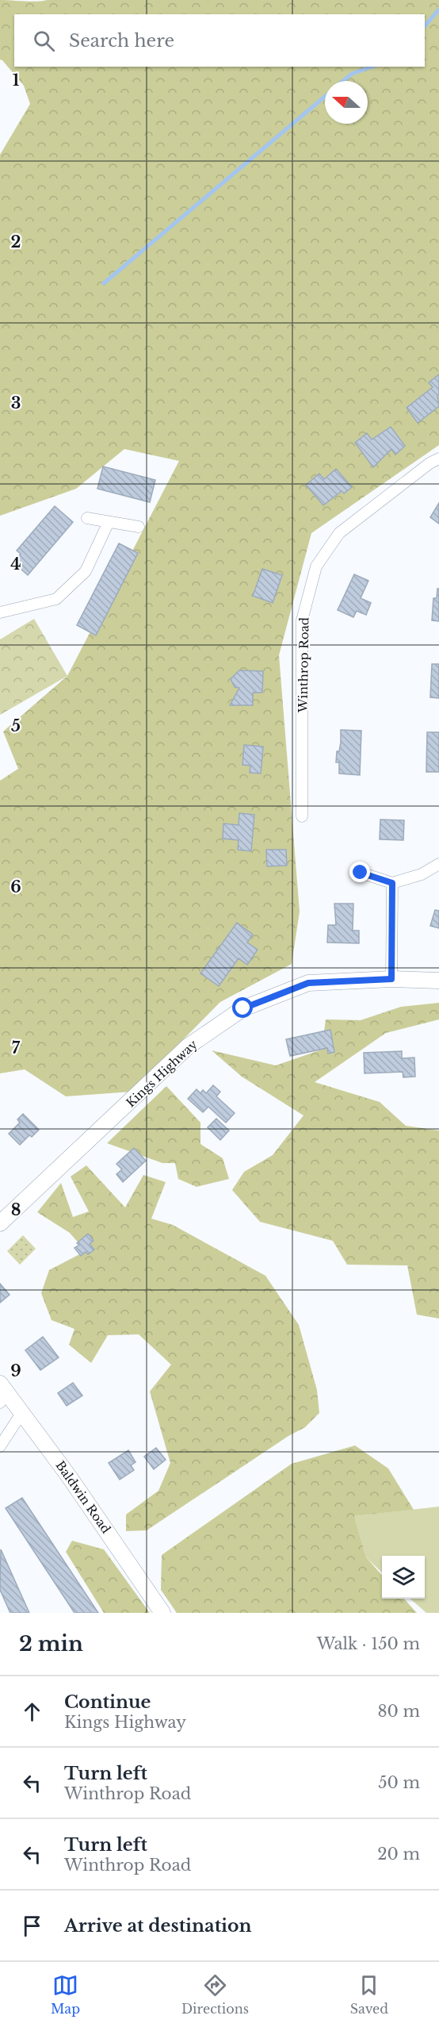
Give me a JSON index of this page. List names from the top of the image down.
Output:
{
  "streets": {
    "street": ["Winthrop Road", "Kings Highway", "Baldwin Road"]
  },
  "north": "left",
  "page": {
    "search": "Search here",
    "heading": ["2 min", "Walk · 150 m"],
    "list": [
      ["Continue", "Kings Highway", "80 m"],
      ["Turn left", "Winthrop Road", "50 m"],
      ["Turn left", "Winthrop Road", "20 m"],
      "Arrive at destination"
    ],
    "nav": ["Map", "Directions", "Saved"]
  },
  "grid": {
    "rows": [
      "1",
      "2",
      "3",
      "4",
      "5",
      "6",
      "7",
      "8",
      "9"
    ]
  }
}
